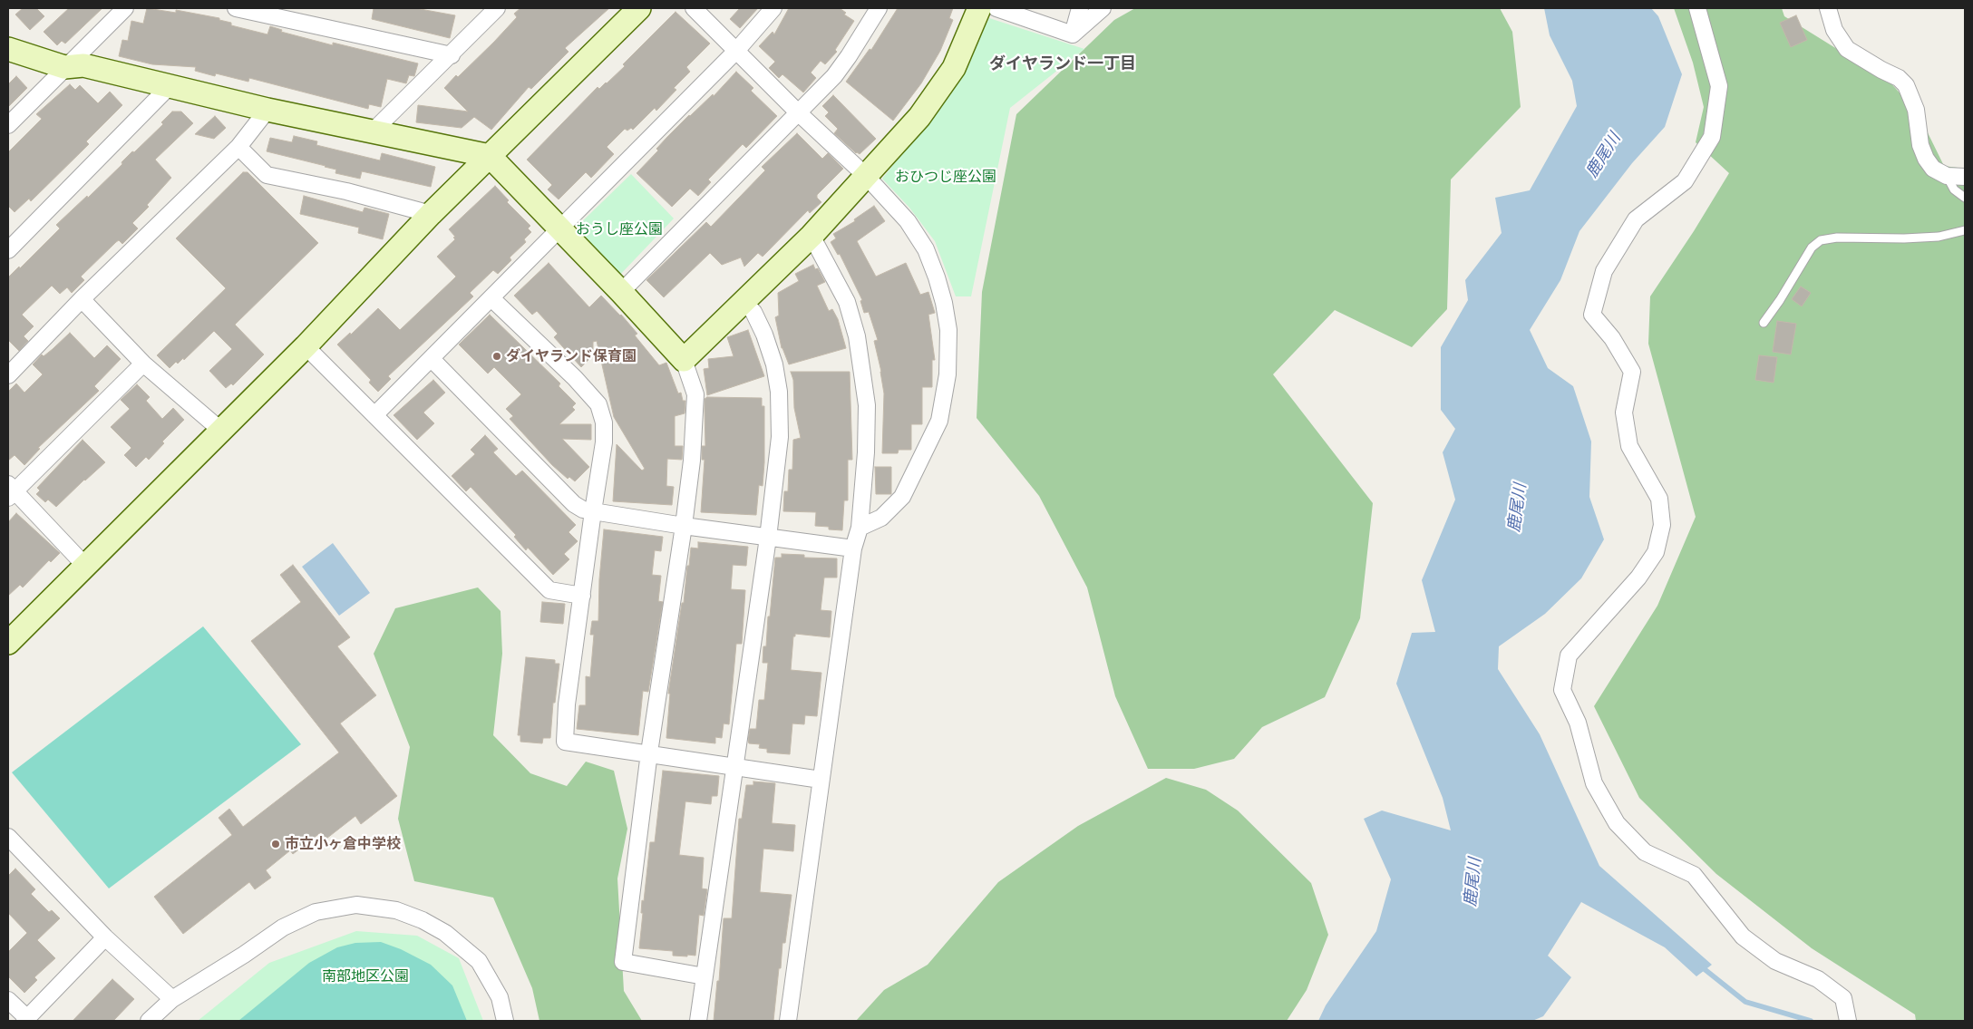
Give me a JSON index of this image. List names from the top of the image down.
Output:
{
  "districts": ["ダイヤランド一丁目"],
  "water": ["鹿尾川"],
  "parks": ["おひつじ座公園", "おうし座公園", "南部地区公園"],
  "places": ["ダイヤランド保育園", "市立小ヶ倉中学校"]
}
